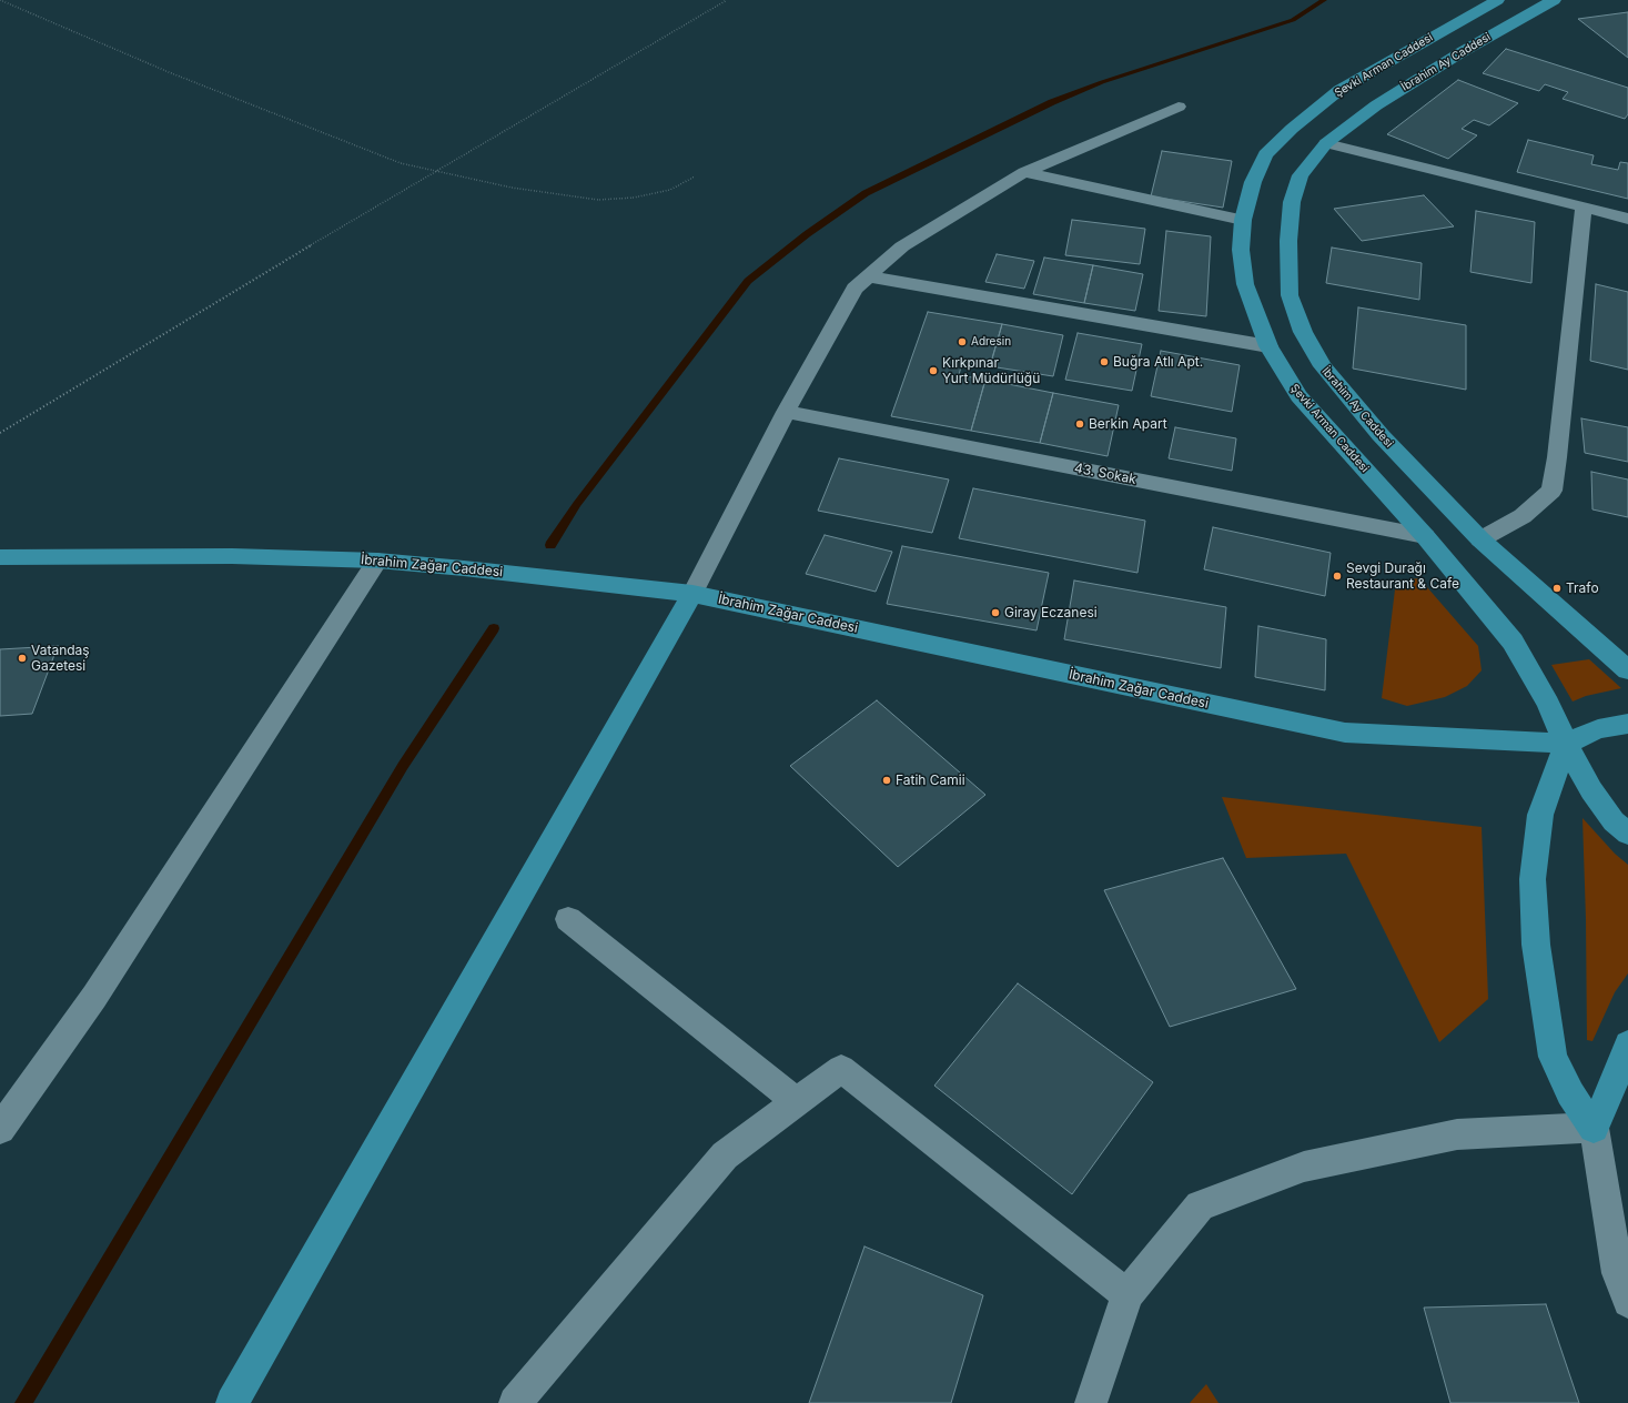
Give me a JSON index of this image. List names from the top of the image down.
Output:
{
  "streets": {
    "main road": ["İbrahim Ay Caddesi", "Şevki Arman Caddesi", "İbrahim Zağar Caddesi"],
    "street": ["43. Sokak"]
  },
  "crossings": [
    ["Şevki Arman Caddesi", "43. Sokak"],
    ["Şevki Arman Caddesi", "İbrahim Zağar Caddesi"]
  ],
  "places": [
    "Adresin",
    "Buğra Atlı Apt.",
    "Kırkpınar Yurt Müdürlüğü",
    "Berkin Apart",
    "Sevgi Durağı Restaurant & Cafe",
    "Trafo",
    "Giray Eczanesi",
    "Vatandaş Gazetesi",
    "Fatih Camii"
  ]
}
